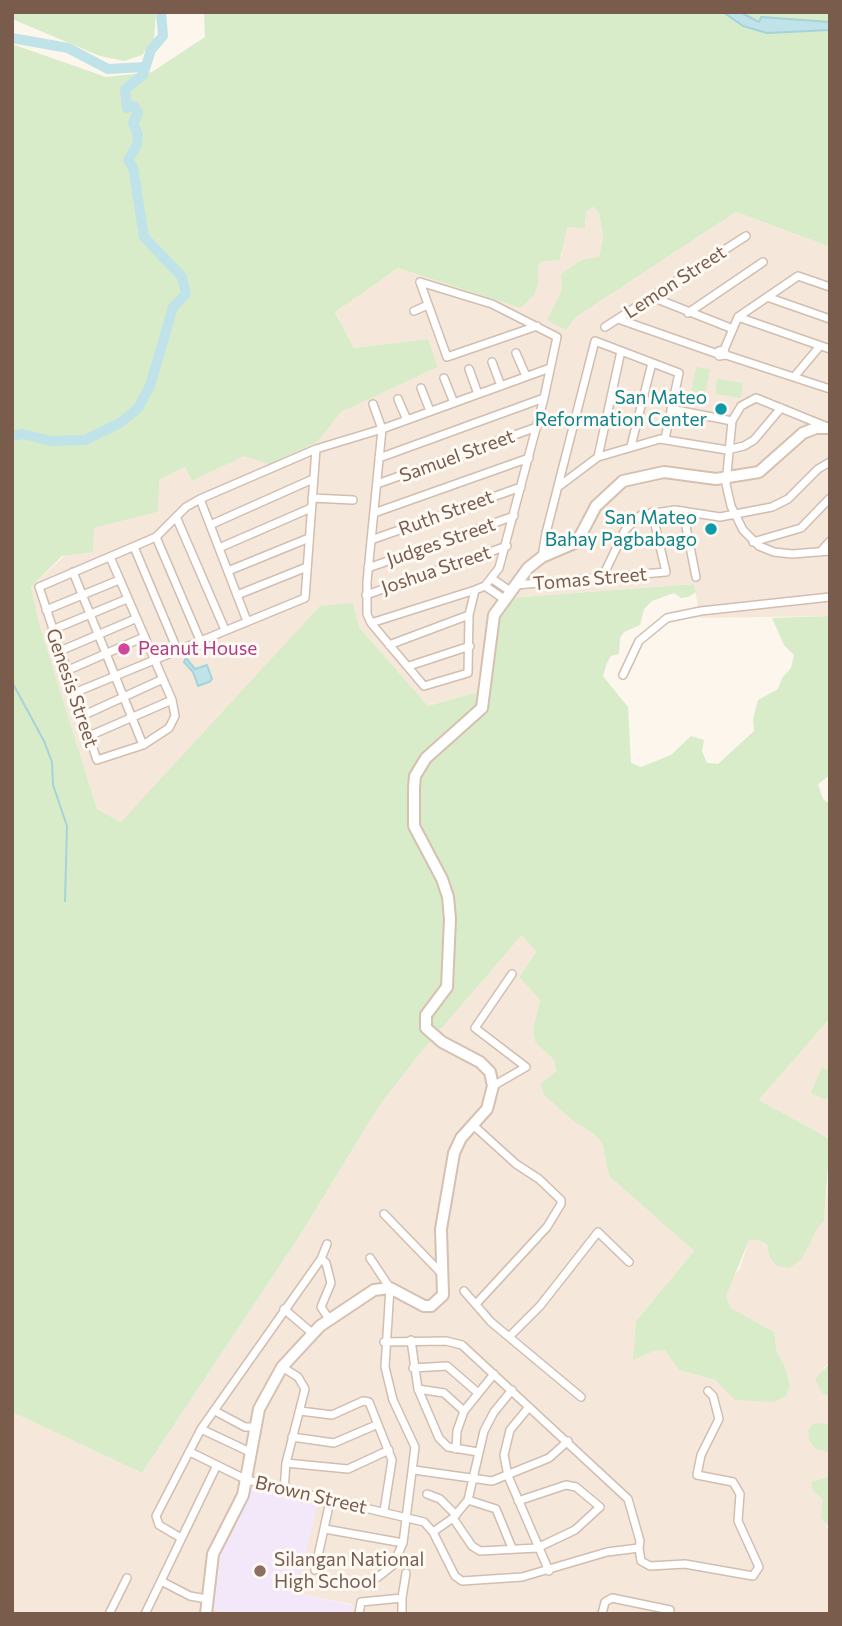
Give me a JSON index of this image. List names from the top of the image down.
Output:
{
  "streets": {
    "street": [
      "Lemon Street",
      "Samuel Street",
      "Ruth Street",
      "Judges Street",
      "Joshua Street",
      "Tomas Street",
      "Genesis Street",
      "Brown Street"
    ]
  },
  "places": [
    "San Mateo Reformation Center",
    "San Mateo Bahay Pagbabago",
    "Peanut House",
    "Silangan National High School"
  ]
}
